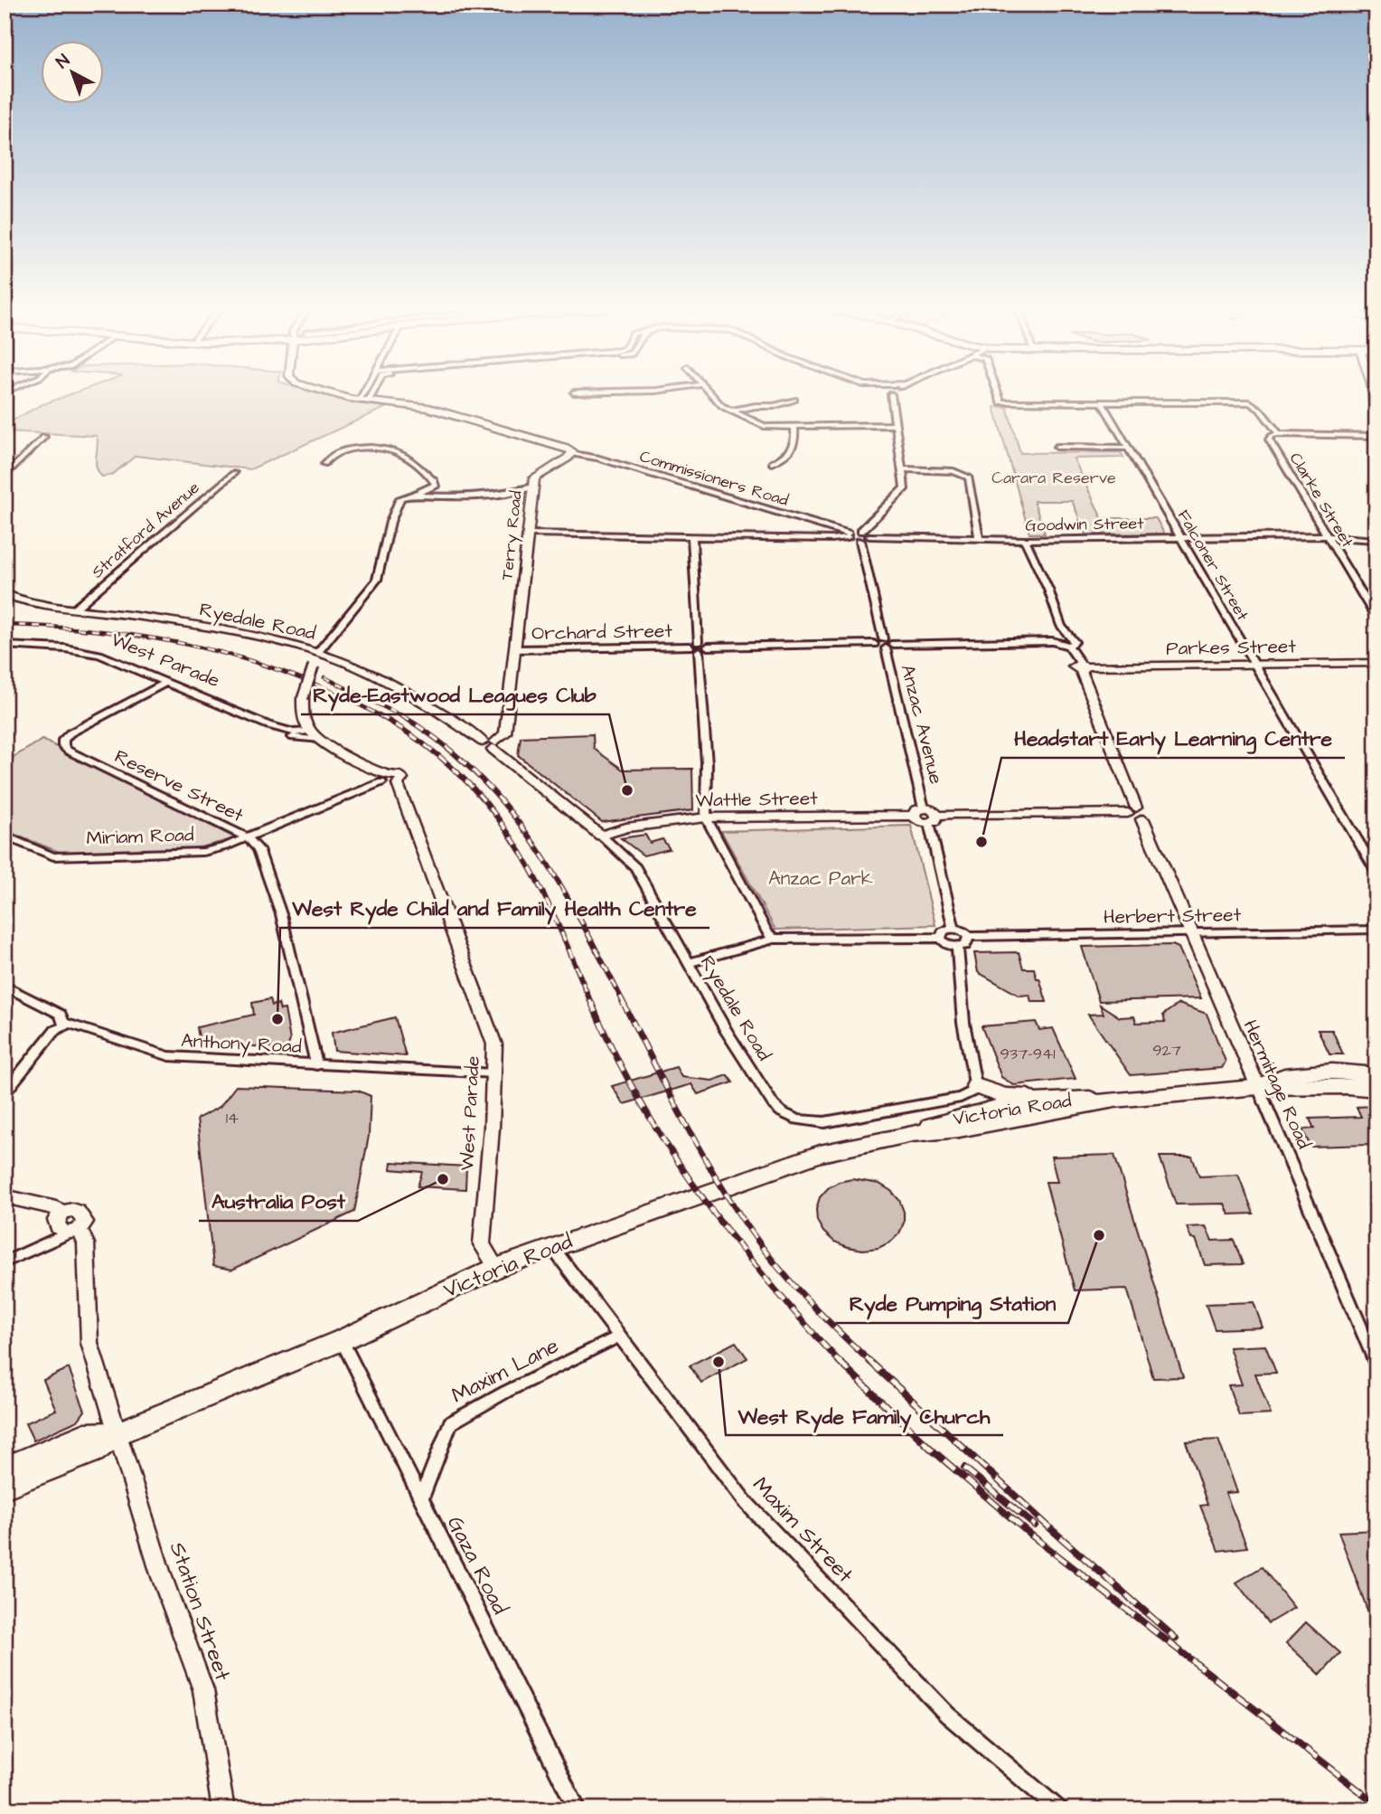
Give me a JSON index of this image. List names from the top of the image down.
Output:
{
  "streets": {
    "highway": ["Victoria Road"],
    "street": [
      "Commissioners Road",
      "Clarke Street",
      "Goodwin Street",
      "Stratford Avenue",
      "Terry Road",
      "Falconer Street",
      "Ryedale Road",
      "Orchard Street",
      "Parkes Street",
      "West Parade",
      "Anzac Avenue",
      "Reserve Street",
      "Wattle Street",
      "Miriam Road",
      "Herbert Street",
      "Anthony Road",
      "Hermitage Road",
      "Maxim Lane",
      "Maxim Street",
      "Gaza Road",
      "Station Street"
    ]
  },
  "crossings": [
    ["Commissioners Road", "Terry Road"],
    ["Clarke Street", "Goodwin Street"],
    ["Goodwin Street", "Falconer Street"],
    ["Goodwin Street", "Hermitage Road"],
    ["Stratford Avenue", "Ryedale Road"],
    ["Terry Road", "Ryedale Road"],
    ["Terry Road", "Orchard Street"],
    ["Falconer Street", "Parkes Street"],
    ["Ryedale Road", "Wattle Street"],
    ["Ryedale Road", "Victoria Road"],
    ["Parkes Street", "Hermitage Road"],
    ["West Parade", "Reserve Street"],
    ["West Parade", "Miriam Road"],
    ["West Parade", "Anthony Road"],
    ["West Parade", "Victoria Road"],
    ["Anzac Avenue", "Wattle Street"],
    ["Reserve Street", "Miriam Road"],
    ["Reserve Street", "Anthony Road"],
    ["Herbert Street", "Hermitage Road"],
    ["Hermitage Road", "Victoria Road"],
    ["Victoria Road", "Maxim Street"],
    ["Victoria Road", "Gaza Road"],
    ["Victoria Road", "Station Street"],
    ["Maxim Lane", "Maxim Street"],
    ["Maxim Lane", "Gaza Road"]
  ],
  "parks": ["Carara Reserve", "Anzac Park"],
  "places": [
    "Ryde-Eastwood Leagues Club",
    "Headstart Early Learning Centre",
    "West Ryde Child and Family Health Centre",
    "Australia Post",
    "Ryde Pumping Station",
    "West Ryde Family Church"
  ],
  "house_numbers": ["927", "937-941", "14"],
  "north": "top left"
}
